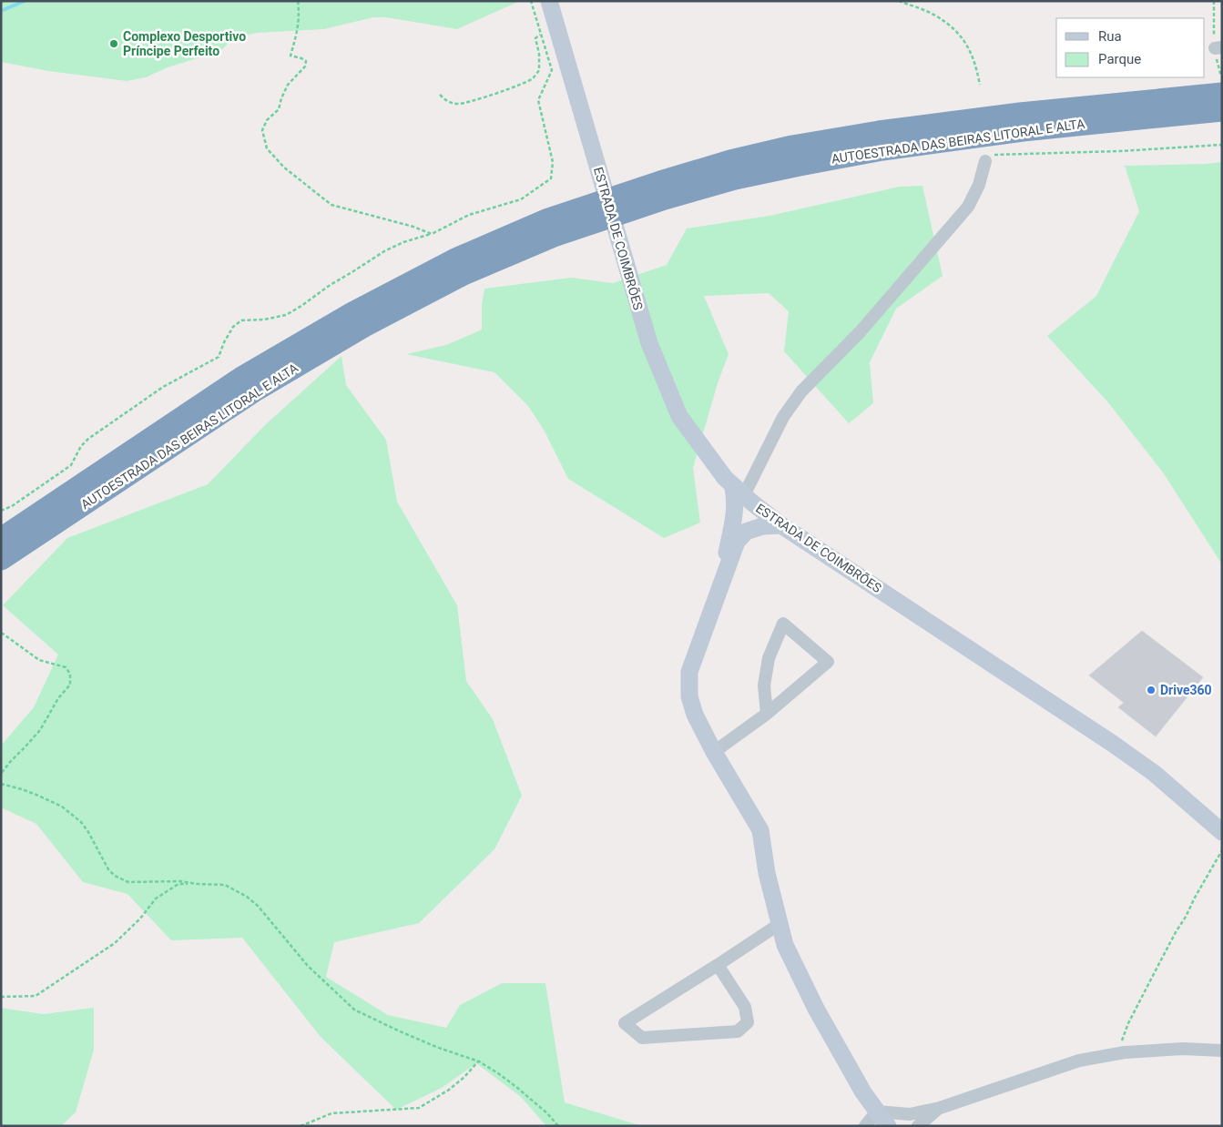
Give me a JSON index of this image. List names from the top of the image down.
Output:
{
  "streets": {
    "highway": ["AUTOESTRADA DAS BEIRAS LITORAL E ALTA"],
    "street": ["ESTRADA DE COIMBRÕES"]
  },
  "places": ["Complexo Desportivo Príncipe Perfeito", "Drive360"],
  "legend": ["Rua", "Parque"]
}
